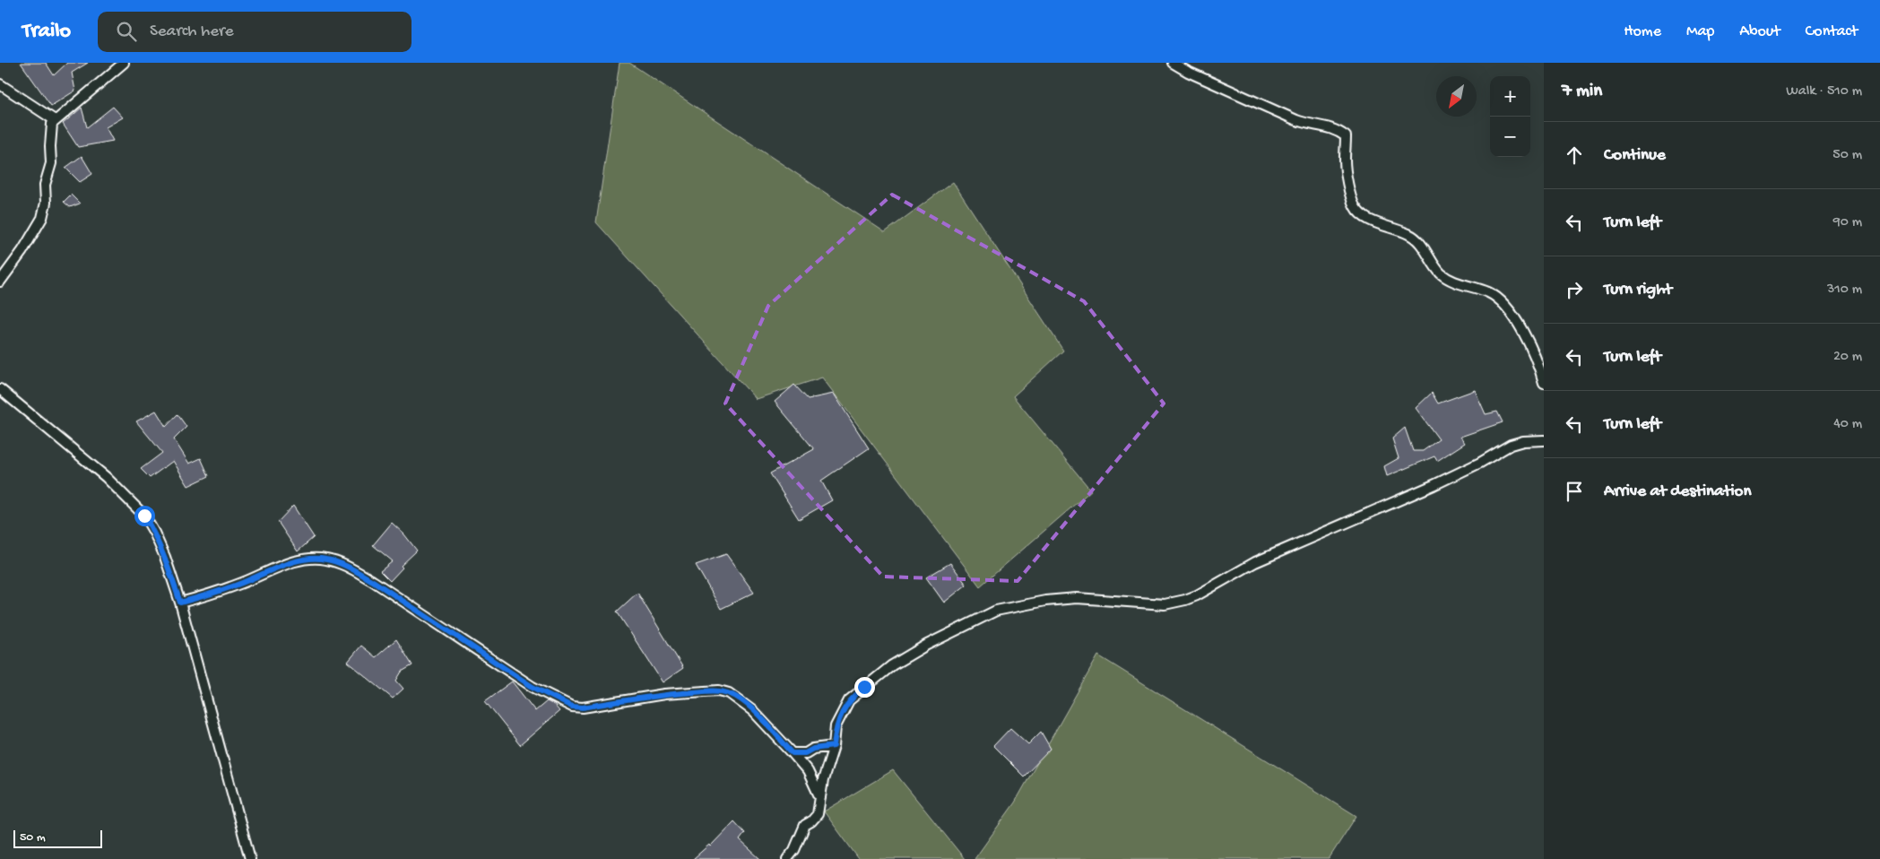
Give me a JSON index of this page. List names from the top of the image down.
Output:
{
  "scale_bar": "50 m",
  "north": "bottom left",
  "page": {
    "header": "Trailo",
    "search": "Search here",
    "nav": [
      "Home",
      "Map",
      "About",
      "Contact"
    ],
    "heading": ["7 min", "Walk · 510 m"],
    "map_buttons": ["+", "−"],
    "list": [
      ["Continue", "50 m"],
      ["Turn left", "90 m"],
      ["Turn right", "310 m"],
      ["Turn left", "20 m"],
      ["Turn left", "40 m"],
      "Arrive at destination"
    ],
    "scale": "50 m"
  }
}
